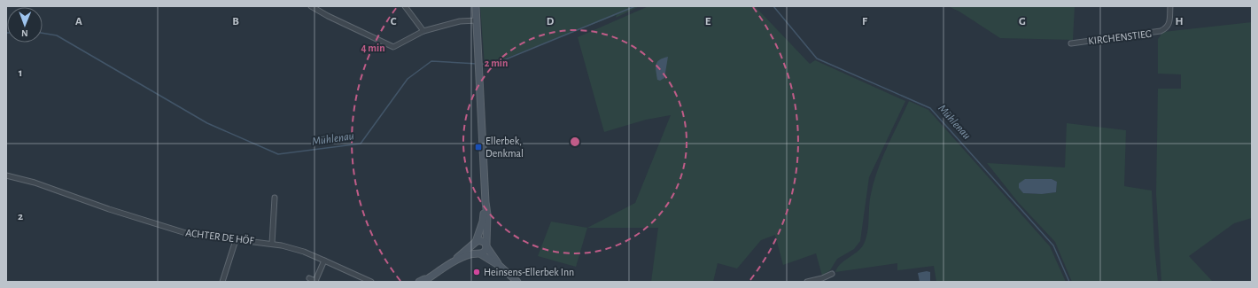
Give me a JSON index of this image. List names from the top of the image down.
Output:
{
  "streets": {
    "street": ["KIRCHENSTIEG", "ACHTER DE HÖF"]
  },
  "water": ["Mühlenau"],
  "places": {
    "transit": ["Ellerbek, Denkmal"],
    "other": ["Heinsens-Ellerbek Inn"]
  },
  "north": "bottom",
  "grid": {
    "columns": [
      "A",
      "B",
      "C",
      "D",
      "E",
      "F",
      "G",
      "H"
    ],
    "rows": ["1", "2"]
  },
  "rings": ["4 min", "2 min"]
}
